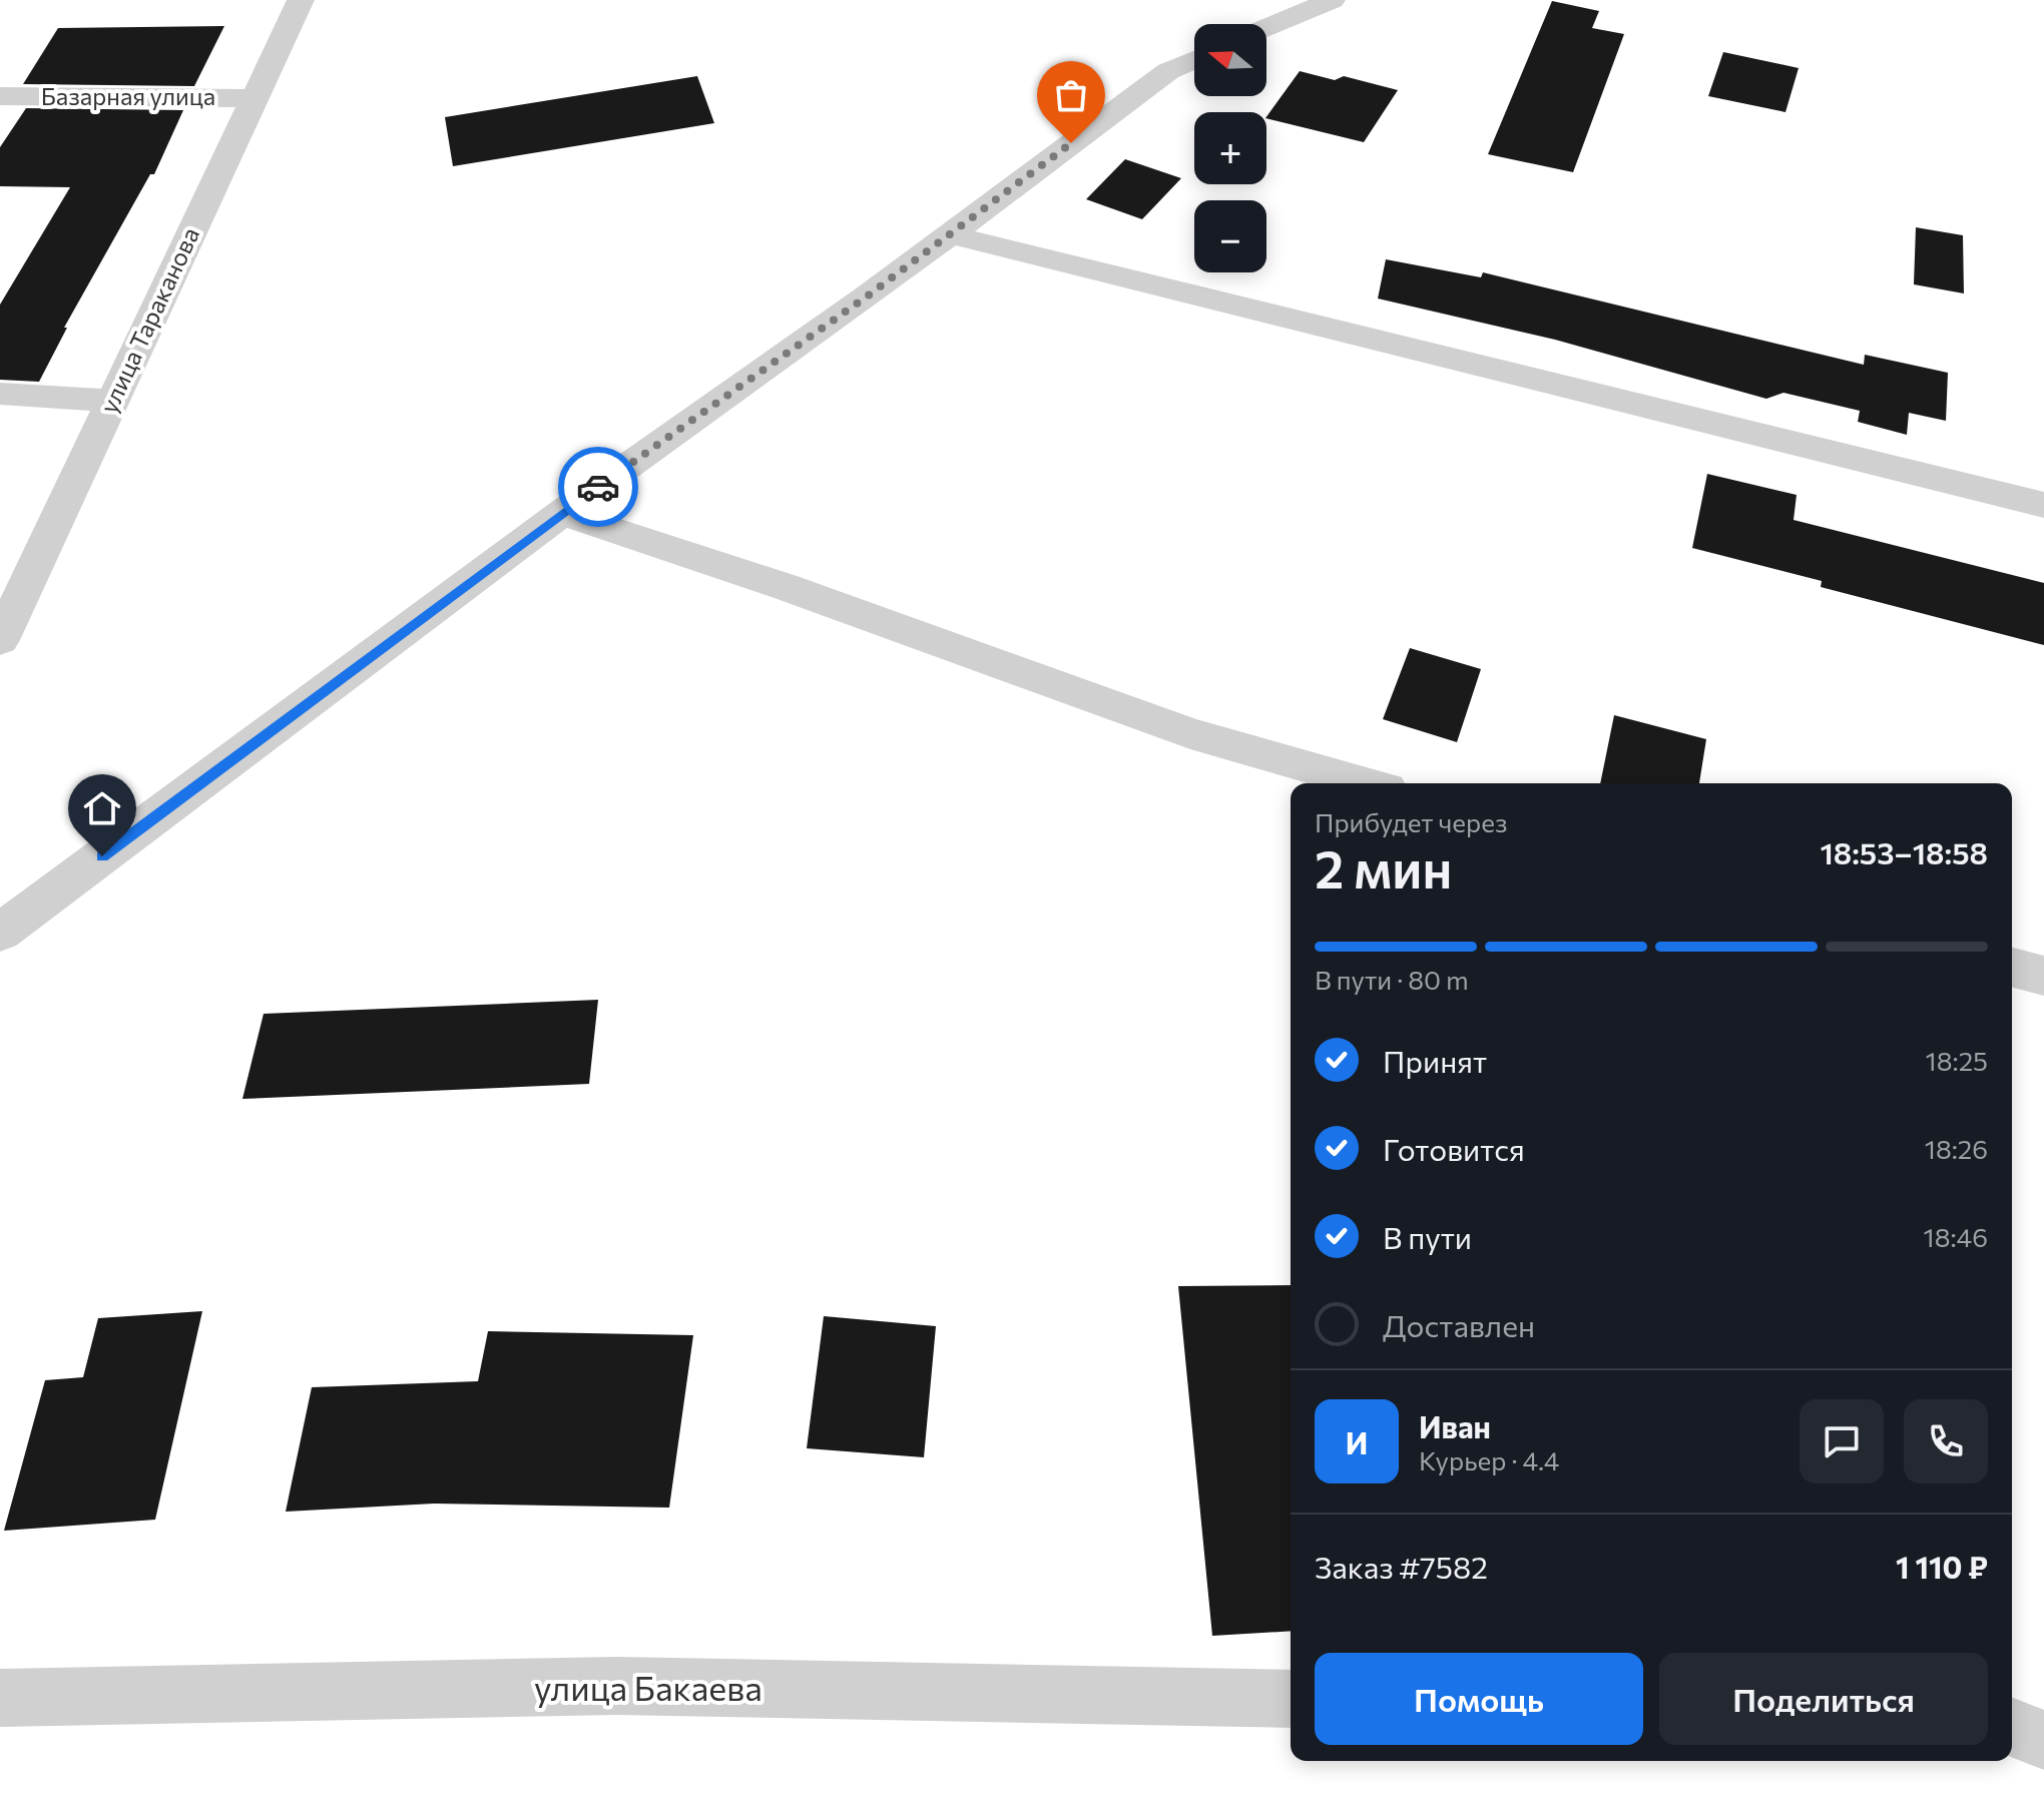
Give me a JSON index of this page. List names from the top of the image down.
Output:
{
  "streets": {
    "street": ["Базарная улица", "улица Тараканова", "улица Бакаева"]
  },
  "crossings": [
    ["Базарная улица", "улица Тараканова"]
  ],
  "north": "left",
  "page": {
    "map_buttons": ["+", "−"],
    "heading": ["2 мин", "Прибудет через", "18:53–18:58"],
    "panel": [
      "Иван",
      "Курьер · 4.4",
      "Заказ #7582",
      "1 110 ₽"
    ],
    "bar": "В пути · 80 m",
    "list": [
      ["Принят", "18:25"],
      ["Готовится", "18:26"],
      ["В пути", "18:46"],
      "Доставлен"
    ],
    "round": "И",
    "buttons": ["Помощь", "Поделиться"]
  }
}
